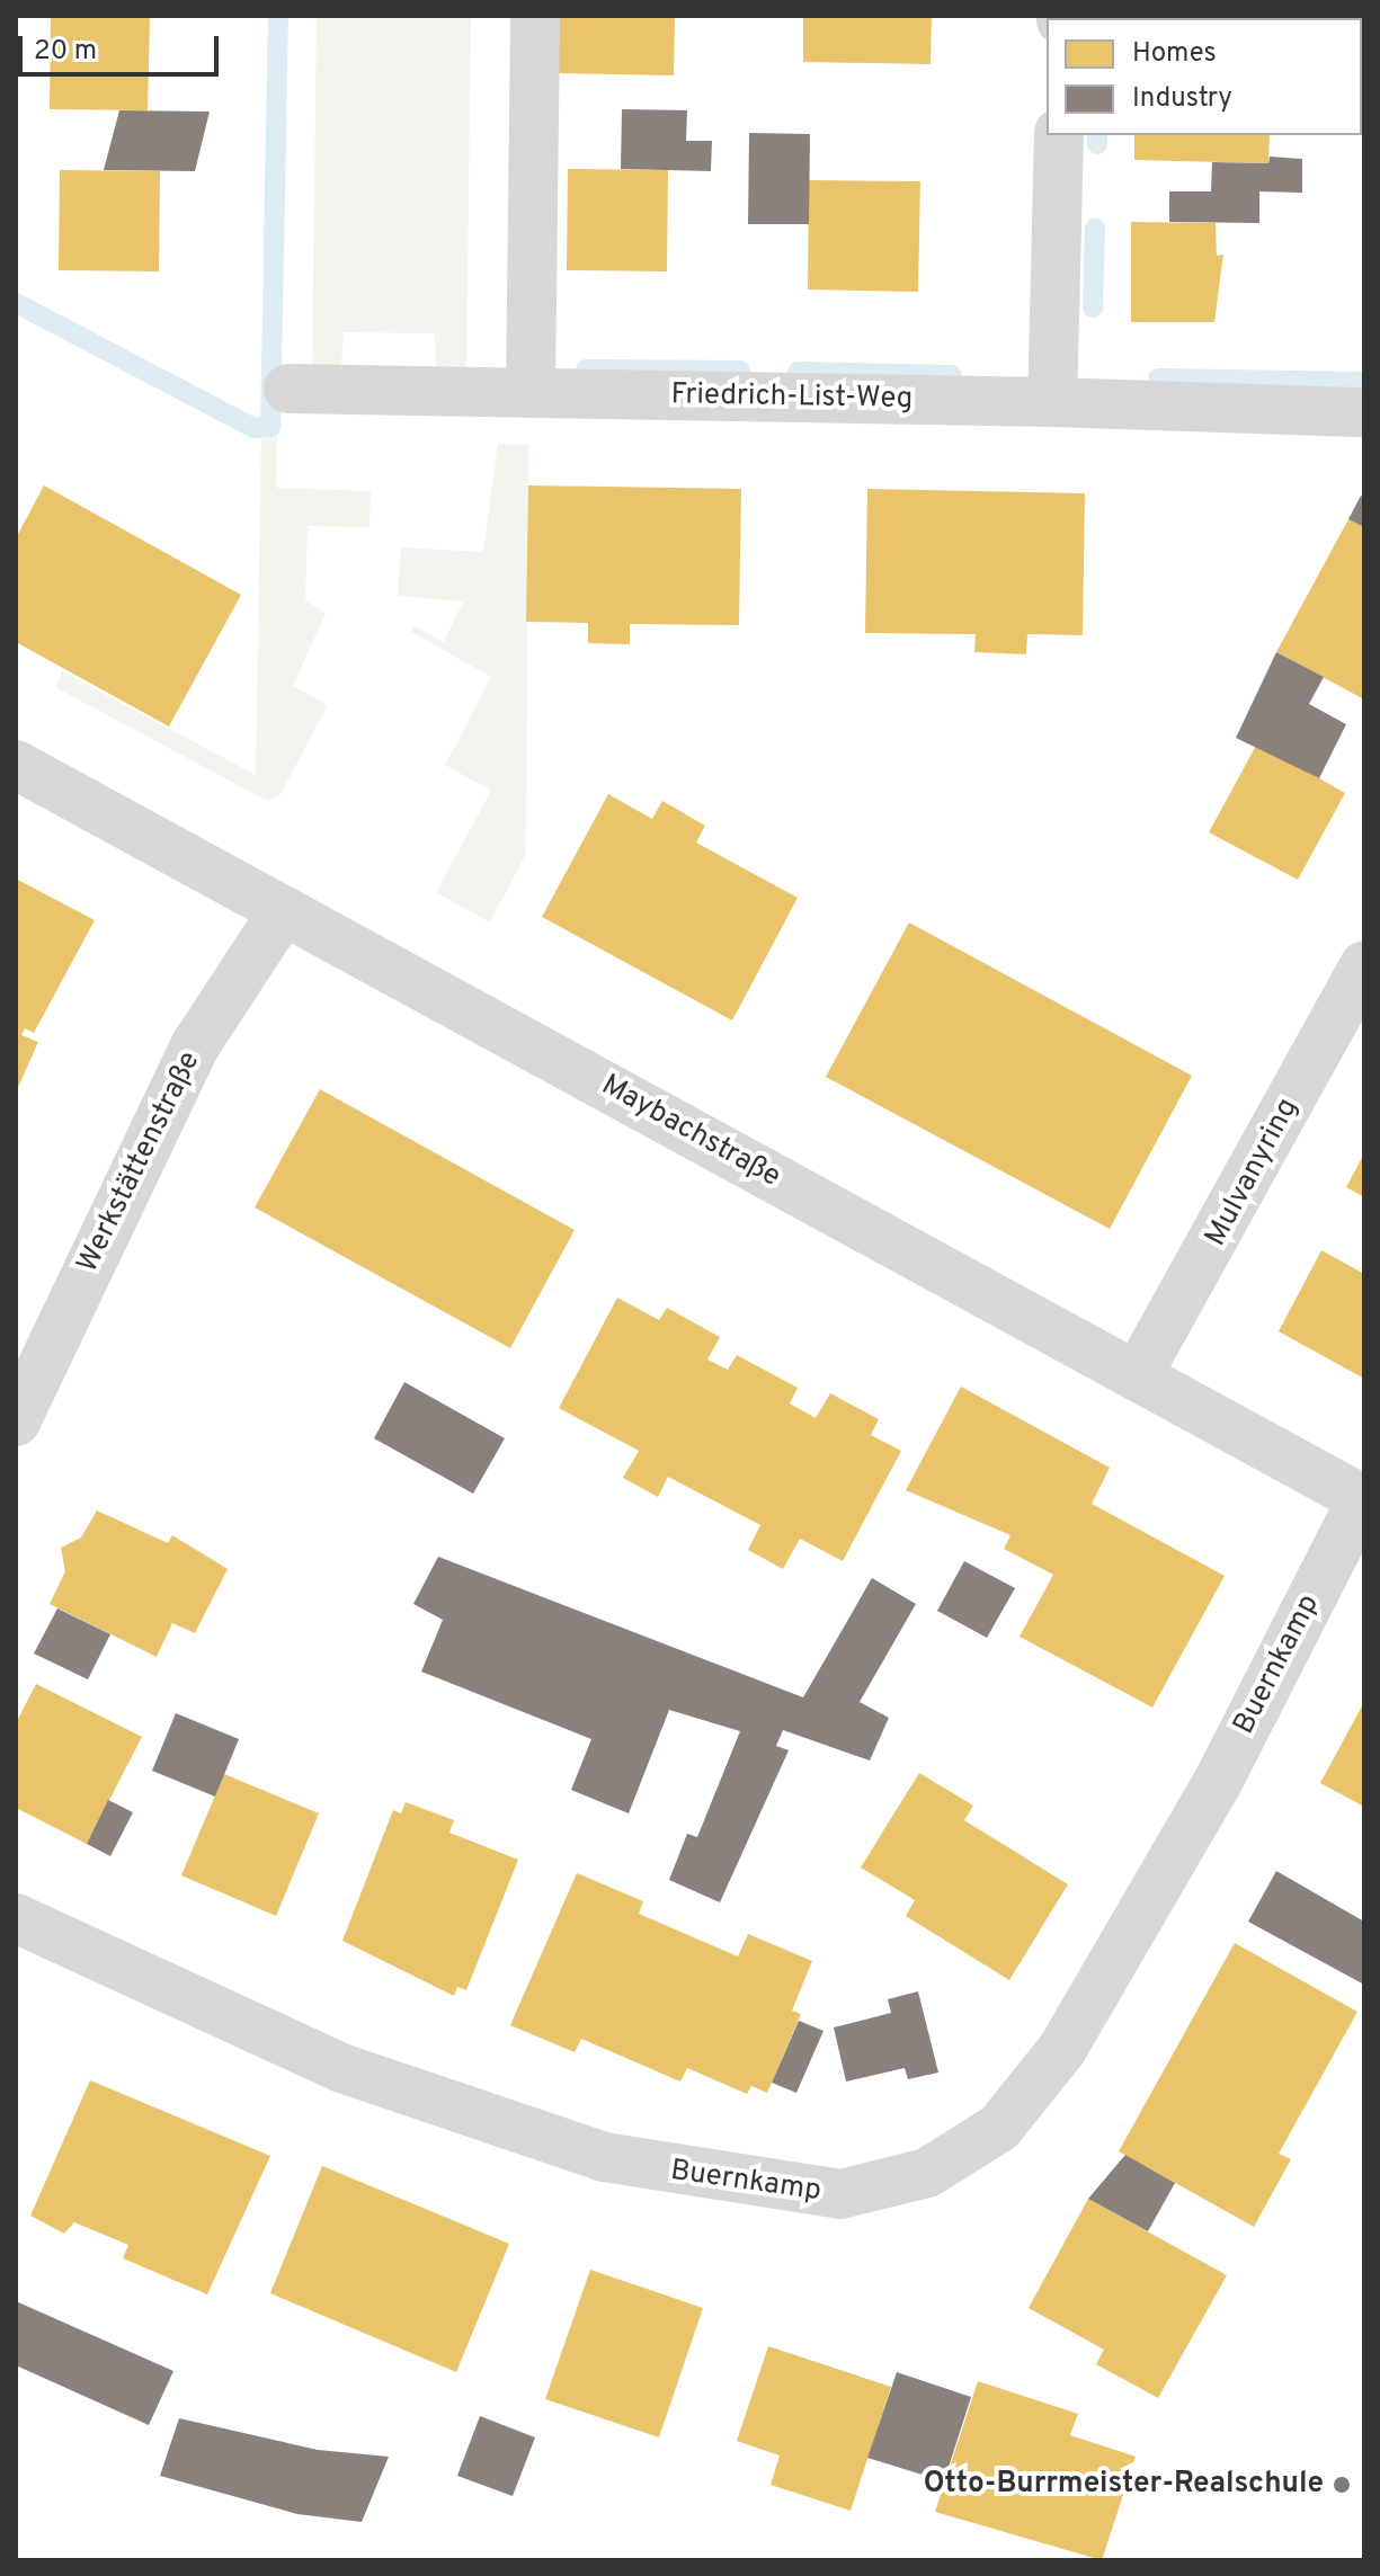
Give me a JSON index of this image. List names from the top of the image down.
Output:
{
  "streets": {
    "street": [
      "Friedrich-List-Weg",
      "Maybachstraße",
      "Werkstättenstraße",
      "Mulvanyring",
      "Buernkamp"
    ]
  },
  "crossings": [
    ["Maybachstraße", "Werkstättenstraße"],
    ["Maybachstraße", "Mulvanyring"],
    ["Maybachstraße", "Buernkamp"]
  ],
  "places": ["Otto-Burrmeister-Realschule"],
  "legend": ["Homes", "Industry"],
  "scale_bar": "20 m"
}
